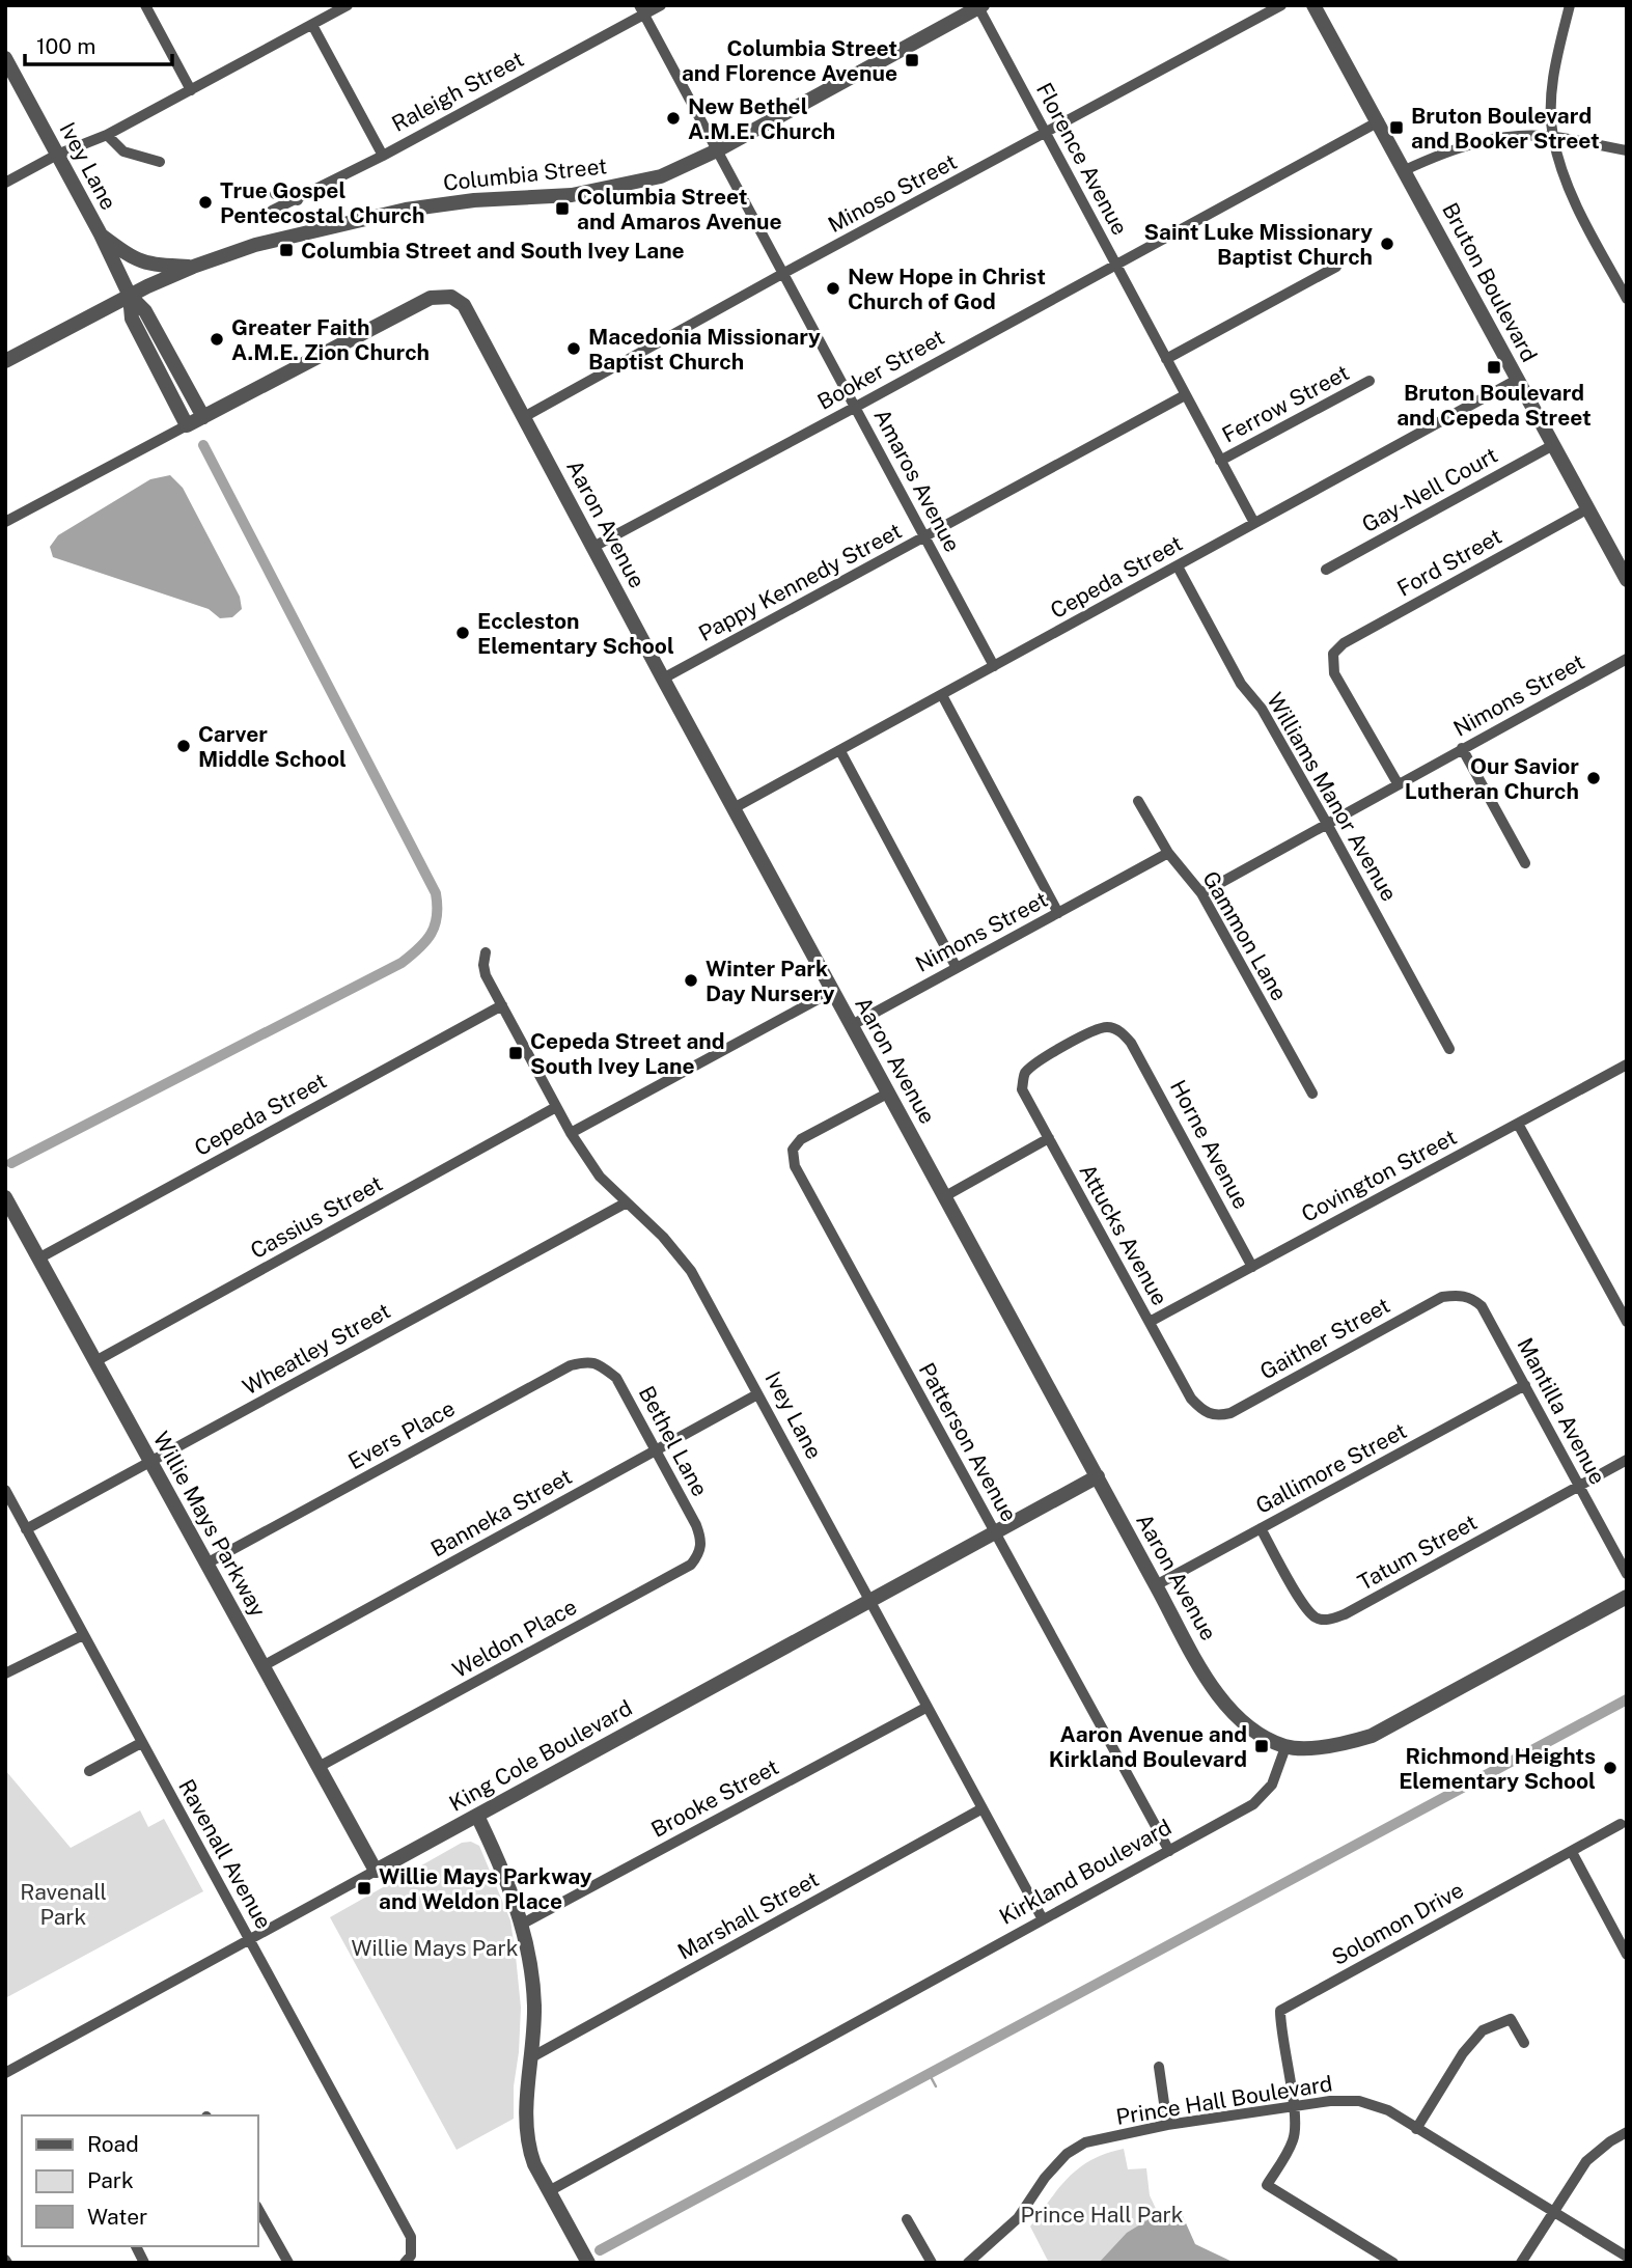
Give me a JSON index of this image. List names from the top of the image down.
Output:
{
  "streets": {
    "street": [
      "Raleigh Street",
      "Florence Avenue",
      "Ivey Lane",
      "Columbia Street",
      "Minoso Street",
      "Bruton Boulevard",
      "Booker Street",
      "Ferrow Street",
      "Amaros Avenue",
      "Gay-Nell Court",
      "Aaron Avenue",
      "Ford Street",
      "Cepeda Street",
      "Pappy Kennedy Street",
      "Nimons Street",
      "Williams Manor Avenue",
      "Gammon Lane",
      "Horne Avenue",
      "Covington Street",
      "Cassius Street",
      "Attucks Avenue",
      "Gaither Street",
      "Wheatley Street",
      "Mantilla Avenue",
      "Evers Place",
      "Bethel Lane",
      "Patterson Avenue",
      "Gallimore Street",
      "Banneka Street",
      "Willie Mays Parkway",
      "Tatum Street",
      "Weldon Place",
      "King Cole Boulevard",
      "Brooke Street",
      "Ravenall Avenue",
      "Kirkland Boulevard",
      "Marshall Street",
      "Solomon Drive",
      "Prince Hall Boulevard"
    ]
  },
  "crossings": [
    ["Raleigh Street", "Amaros Avenue"],
    ["Florence Avenue", "Columbia Street"],
    ["Florence Avenue", "Minoso Street"],
    ["Florence Avenue", "Booker Street"],
    ["Florence Avenue", "Ferrow Street"],
    ["Florence Avenue", "Cepeda Street"],
    ["Florence Avenue", "Pappy Kennedy Street"],
    ["Ivey Lane", "Columbia Street"],
    ["Ivey Lane", "Aaron Avenue"],
    ["Ivey Lane", "Cepeda Street"],
    ["Ivey Lane", "Cassius Street"],
    ["Ivey Lane", "Wheatley Street"],
    ["Ivey Lane", "Banneka Street"],
    ["Ivey Lane", "King Cole Boulevard"],
    ["Ivey Lane", "Brooke Street"],
    ["Ivey Lane", "Kirkland Boulevard"],
    ["Ivey Lane", "Marshall Street"],
    ["Columbia Street", "Amaros Avenue"],
    ["Minoso Street", "Amaros Avenue"],
    ["Minoso Street", "Aaron Avenue"],
    ["Bruton Boulevard", "Booker Street"],
    ["Bruton Boulevard", "Gay-Nell Court"],
    ["Bruton Boulevard", "Ford Street"],
    ["Bruton Boulevard", "Cepeda Street"],
    ["Booker Street", "Amaros Avenue"],
    ["Booker Street", "Aaron Avenue"],
    ["Amaros Avenue", "Cepeda Street"],
    ["Amaros Avenue", "Pappy Kennedy Street"],
    ["Aaron Avenue", "Cepeda Street"],
    ["Aaron Avenue", "Pappy Kennedy Street"],
    ["Aaron Avenue", "Nimons Street"],
    ["Aaron Avenue", "Patterson Avenue"],
    ["Aaron Avenue", "Gallimore Street"],
    ["Aaron Avenue", "King Cole Boulevard"],
    ["Aaron Avenue", "Kirkland Boulevard"],
    ["Ford Street", "Nimons Street"],
    ["Cepeda Street", "Williams Manor Avenue"],
    ["Cepeda Street", "Willie Mays Parkway"],
    ["Nimons Street", "Williams Manor Avenue"],
    ["Nimons Street", "Gammon Lane"],
    ["Horne Avenue", "Covington Street"],
    ["Horne Avenue", "Attucks Avenue"],
    ["Covington Street", "Attucks Avenue"],
    ["Cassius Street", "Willie Mays Parkway"],
    ["Attucks Avenue", "Gaither Street"],
    ["Gaither Street", "Mantilla Avenue"],
    ["Wheatley Street", "Willie Mays Parkway"],
    ["Wheatley Street", "Ravenall Avenue"],
    ["Mantilla Avenue", "Gallimore Street"],
    ["Mantilla Avenue", "Tatum Street"],
    ["Evers Place", "Bethel Lane"],
    ["Evers Place", "Willie Mays Parkway"],
    ["Bethel Lane", "Banneka Street"],
    ["Bethel Lane", "Weldon Place"],
    ["Patterson Avenue", "King Cole Boulevard"],
    ["Patterson Avenue", "Kirkland Boulevard"],
    ["Gallimore Street", "Tatum Street"],
    ["Banneka Street", "Willie Mays Parkway"],
    ["Willie Mays Parkway", "Weldon Place"],
    ["Willie Mays Parkway", "King Cole Boulevard"],
    ["King Cole Boulevard", "Ravenall Avenue"],
    ["Solomon Drive", "Prince Hall Boulevard"]
  ],
  "parks": ["Ravenall Park", "Willie Mays Park", "Prince Hall Park"],
  "places": {
    "transit": [
      "Columbia Street and Florence Avenue",
      "Bruton Boulevard and Booker Street",
      "Columbia Street and Amaros Avenue",
      "Columbia Street and South Ivey Lane",
      "Bruton Boulevard and Cepeda Street",
      "Cepeda Street and South Ivey Lane",
      "Aaron Avenue and Kirkland Boulevard",
      "Willie Mays Parkway and Weldon Place"
    ],
    "other": [
      "New Bethel A.M.E. Church",
      "True Gospel Pentecostal Church",
      "Saint Luke Missionary Baptist Church",
      "New Hope in Christ Church of God",
      "Greater Faith A.M.E. Zion Church",
      "Macedonia Missionary Baptist Church",
      "Eccleston Elementary School",
      "Carver Middle School",
      "Our Savior Lutheran Church",
      "Winter Park Day Nursery",
      "Richmond Heights Elementary School"
    ]
  },
  "legend": ["Road", "Park", "Water"],
  "scale_bar": "100 m"
}
